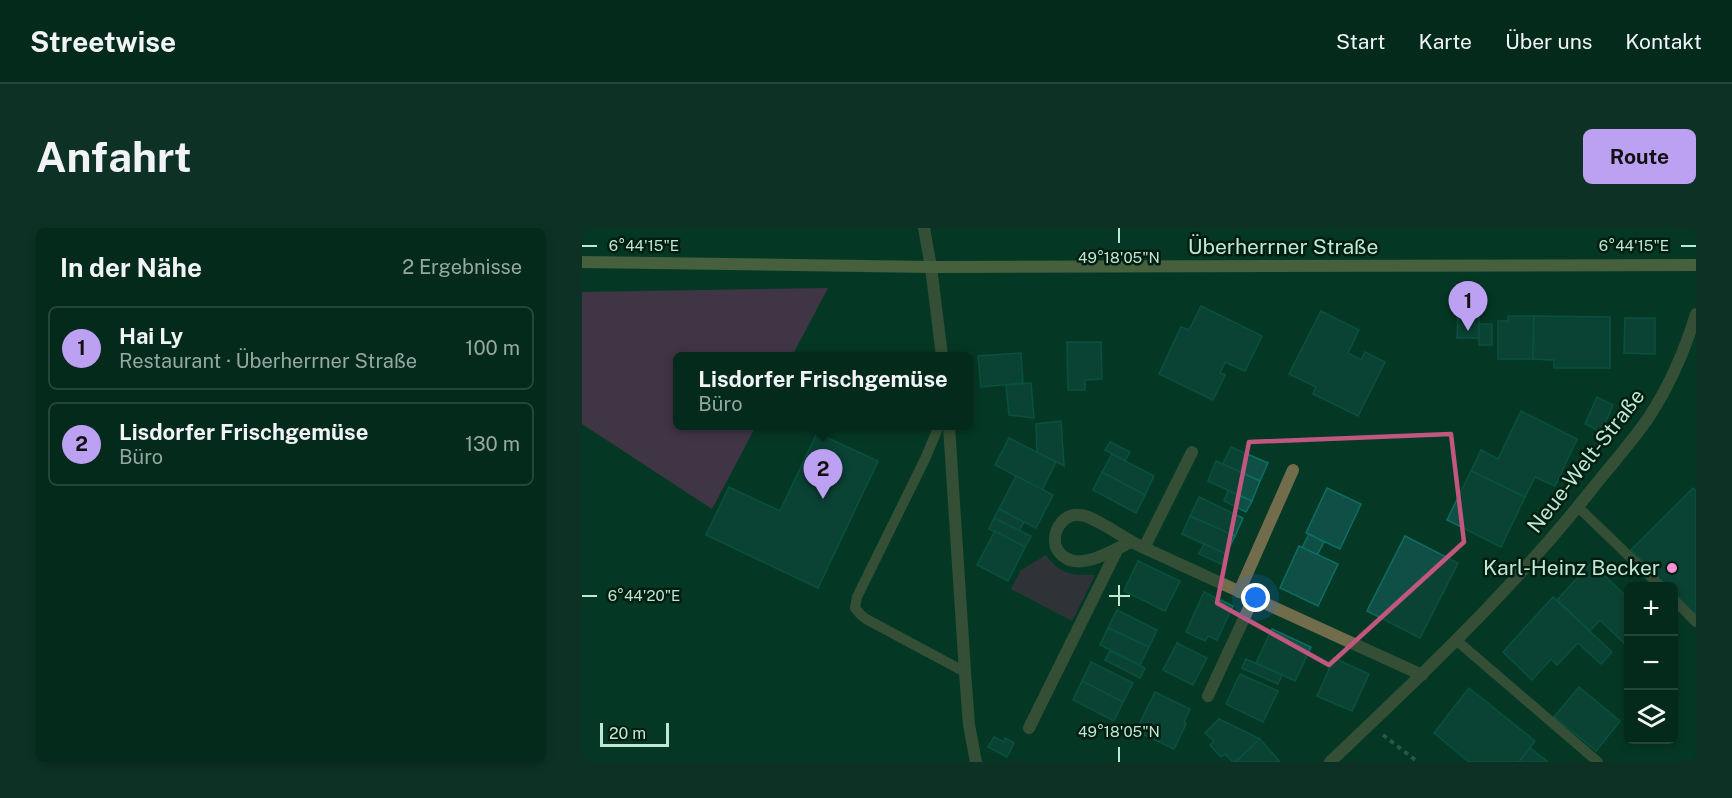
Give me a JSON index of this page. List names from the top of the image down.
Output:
{
  "streets": {
    "main road": ["Überherrner Straße"],
    "street": ["Neue-Welt-Straße"]
  },
  "places": ["Karl-Heinz Becker"],
  "scale_bar": "20 m",
  "page": {
    "header": "Streetwise",
    "nav": [
      "Start",
      "Karte",
      "Über uns",
      "Kontakt"
    ],
    "buttons": "Route",
    "title": "Anfahrt",
    "heading": ["In der Nähe", "2 Ergebnisse"],
    "pins": ["1", "2"],
    "list": [
      {
        "mark": "1",
        "name": "Hai Ly",
        "note": "Restaurant · Überherrner Straße",
        "value": "100 m"
      },
      {
        "mark": "2",
        "name": "Lisdorfer Frischgemüse",
        "note": "Büro",
        "value": "130 m"
      }
    ],
    "popup": ["Lisdorfer Frischgemüse", "Büro"],
    "map_buttons": ["+", "−"],
    "scale": "20 m"
  },
  "coordinates": ["6°44'15\"E", "49°18'05\"N", "6°44'20\"E"]
}
